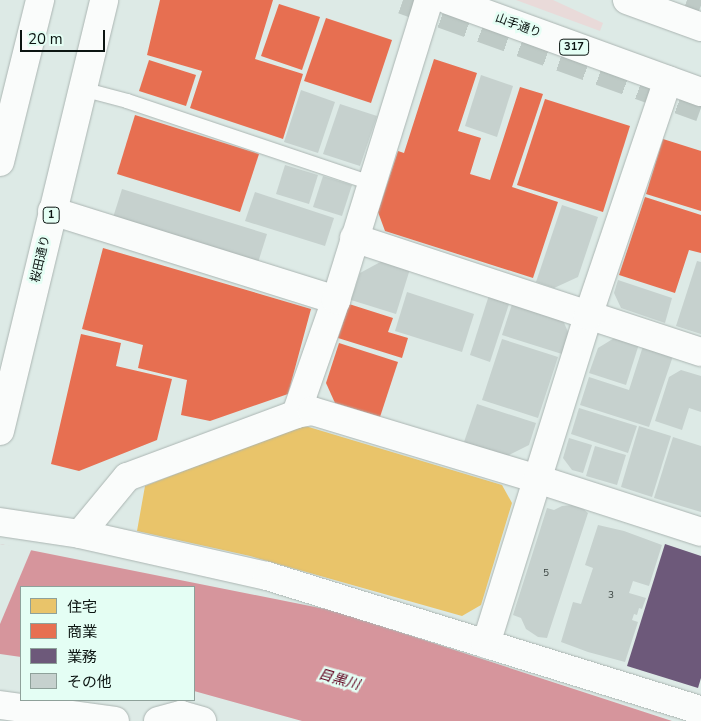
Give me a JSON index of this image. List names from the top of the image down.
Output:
{
  "streets": {
    "main road": [
      "山手通り",
      "317",
      "1",
      "桜田通り"
    ]
  },
  "water": ["目黒川"],
  "house_numbers": ["5", "3"],
  "legend": [
    "住宅",
    "商業",
    "業務",
    "その他"
  ],
  "scale_bar": "20 m"
}
